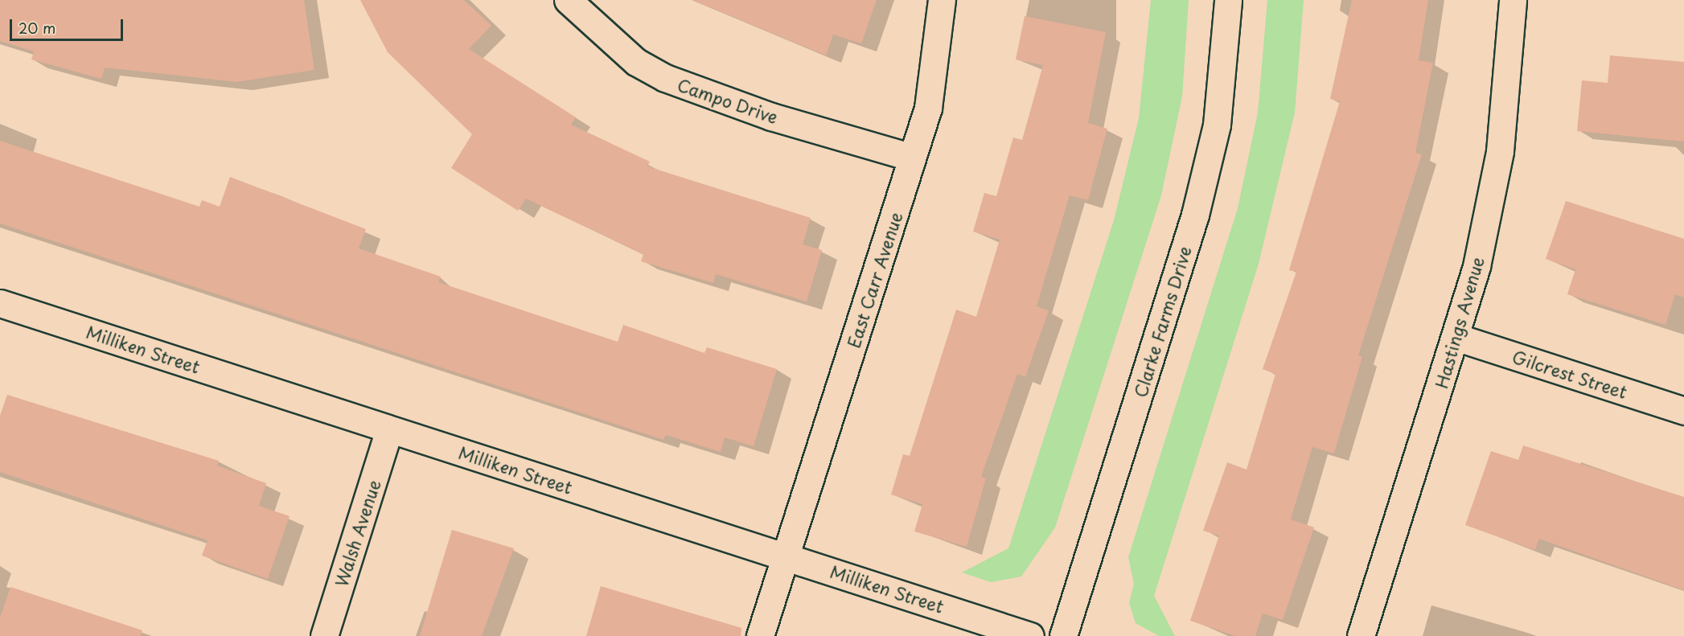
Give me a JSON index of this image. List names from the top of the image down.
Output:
{
  "streets": {
    "street": [
      "Campo Drive",
      "East Carr Avenue",
      "Clarke Farms Drive",
      "Hastings Avenue",
      "Milliken Street",
      "Gilcrest Street",
      "Walsh Avenue"
    ]
  },
  "crossings": [
    ["Campo Drive", "East Carr Avenue"],
    ["East Carr Avenue", "Milliken Street"],
    ["Hastings Avenue", "Gilcrest Street"],
    ["Milliken Street", "Walsh Avenue"]
  ],
  "scale_bar": "20 m"
}
